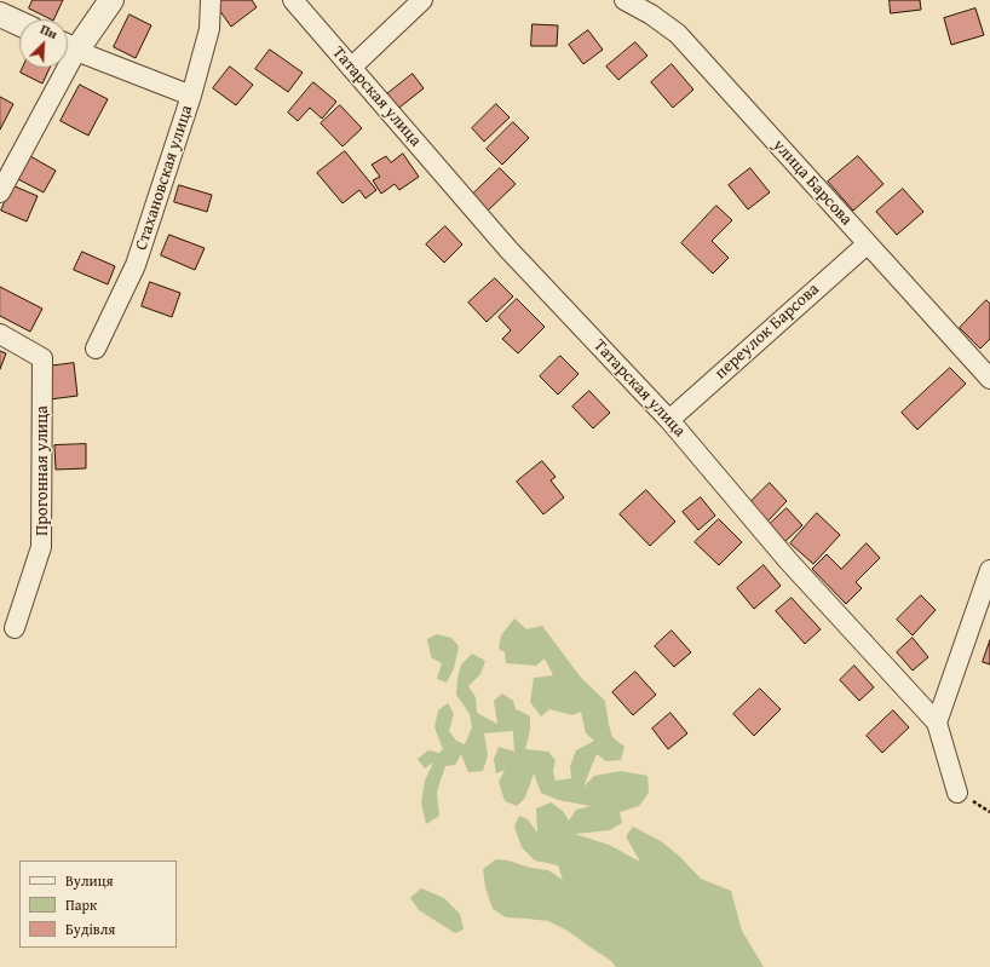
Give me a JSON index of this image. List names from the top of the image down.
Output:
{
  "streets": {
    "street": [
      "Татарская улица",
      "Стахановская улица",
      "улица Барсова",
      "переулок Барсова",
      "Прогонная улица"
    ]
  },
  "crossings": [
    ["Татарская улица", "переулок Барсова"],
    ["улица Барсова", "переулок Барсова"]
  ],
  "legend": ["Вулиця", "Парк", "Будівля"],
  "north": "top right"
}
